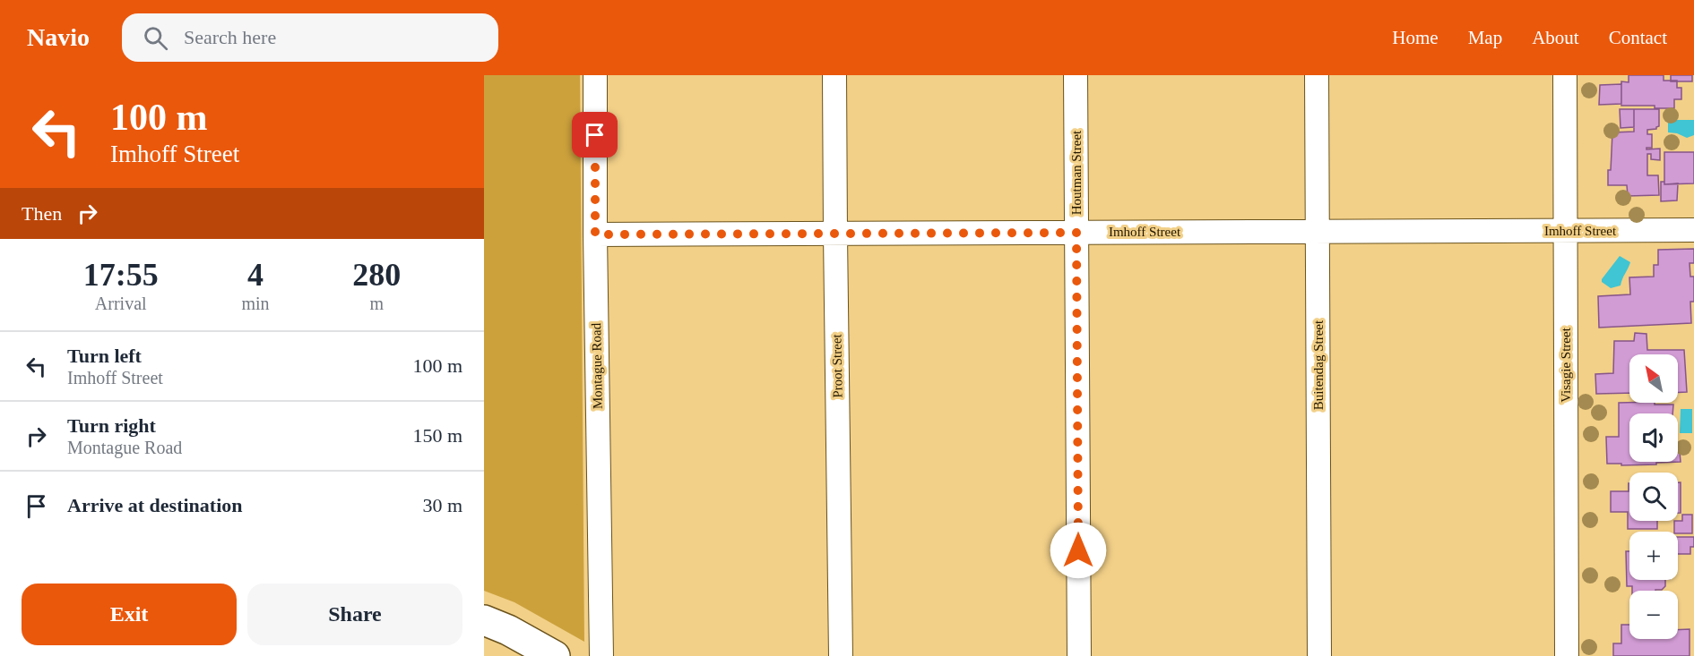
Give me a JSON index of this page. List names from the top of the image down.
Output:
{
  "streets": {
    "street": [
      "Houtman Street",
      "Imhoff Street",
      "Buitendag Street",
      "Visagie Street",
      "Montague Road",
      "Proot Street"
    ]
  },
  "crossings": [
    ["Houtman Street", "Imhoff Street"],
    ["Imhoff Street", "Buitendag Street"],
    ["Imhoff Street", "Visagie Street"],
    ["Imhoff Street", "Montague Road"],
    ["Imhoff Street", "Proot Street"]
  ],
  "north": "top left",
  "page": {
    "header": "Navio",
    "search": "Search here",
    "nav": [
      "Home",
      "Map",
      "About",
      "Contact"
    ],
    "turn": ["100 m", "Imhoff Street"],
    "then": "Then",
    "eta": [
      "17:55",
      "Arrival",
      "4",
      "min",
      "280",
      "m"
    ],
    "list": [
      {
        "name": "Turn left",
        "note": "Imhoff Street",
        "value": "100 m"
      },
      {
        "name": "Turn right",
        "note": "Montague Road",
        "value": "150 m"
      },
      {
        "name": "Arrive at destination",
        "value": "30 m"
      }
    ],
    "map_buttons": ["+", "−"],
    "buttons": ["Exit", "Share"]
  }
}
